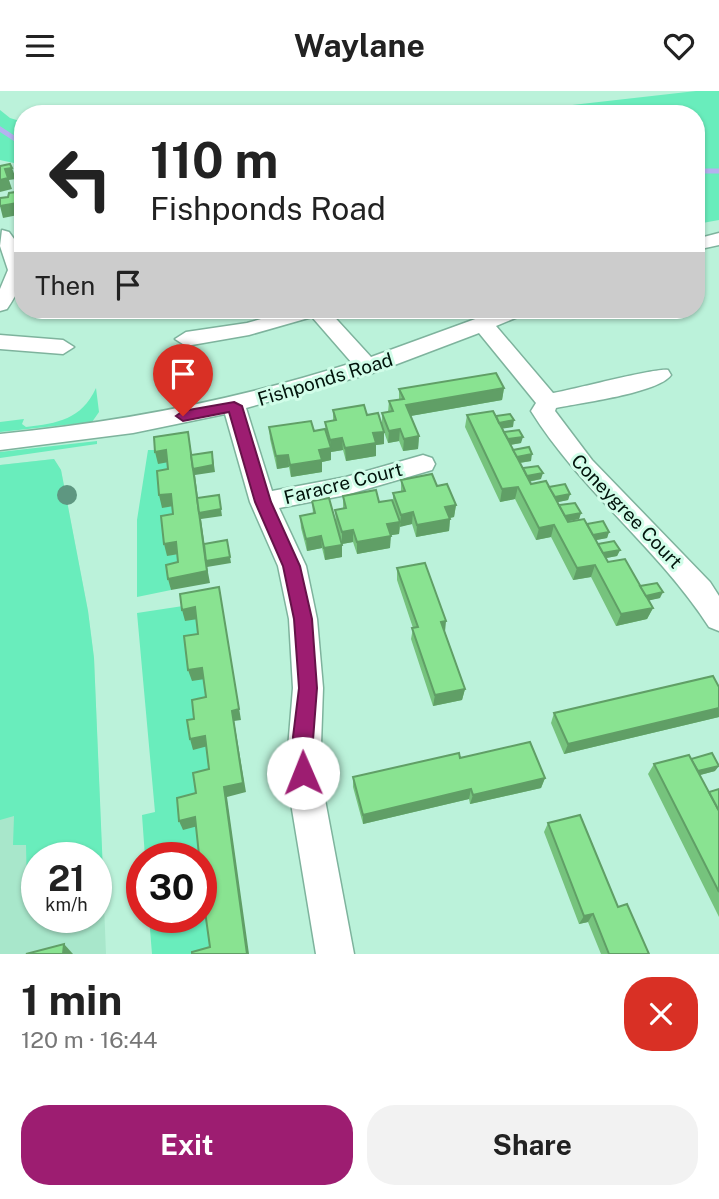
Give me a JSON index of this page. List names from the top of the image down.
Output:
{
  "streets": {
    "street": ["Fishponds Road", "Faracre Court", "Coneygree Court"]
  },
  "crossings": [
    ["Fishponds Road", "Faracre Court"],
    ["Fishponds Road", "Coneygree Court"]
  ],
  "page": {
    "header": "Waylane",
    "turn": ["110 m", "Fishponds Road"],
    "then": "Then",
    "speed": "21 km/h",
    "limit": "30",
    "heading": ["1 min", "120 m · 16:44"],
    "buttons": ["Exit", "Share"]
  }
}
